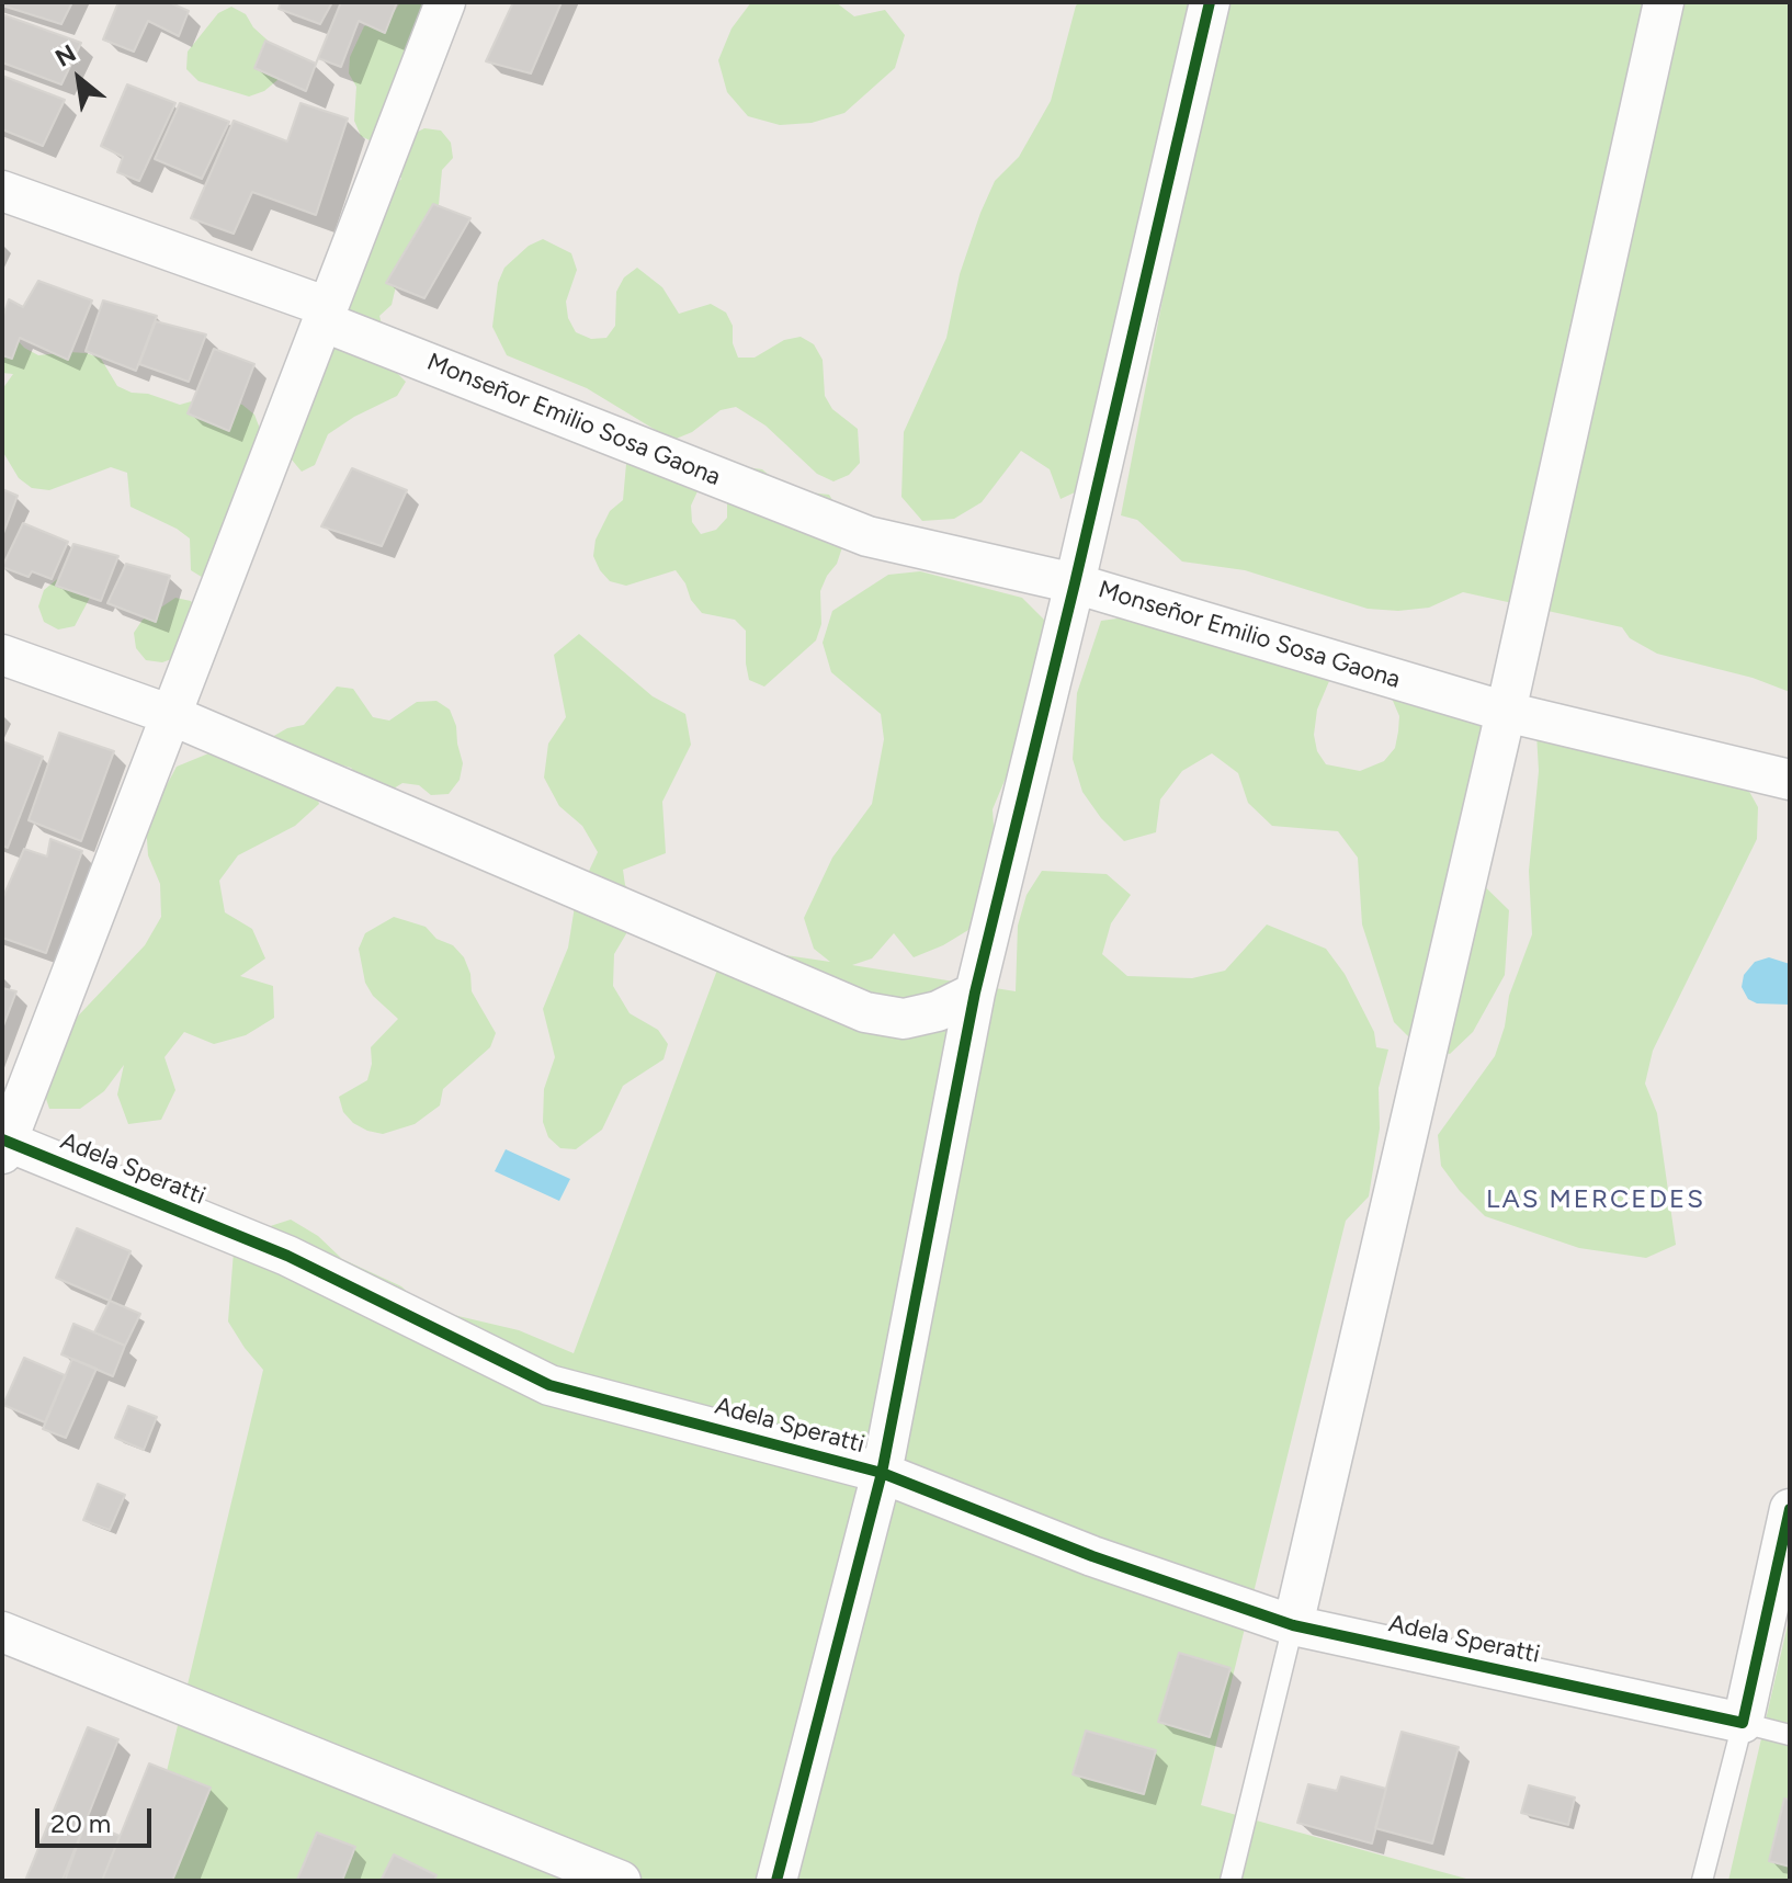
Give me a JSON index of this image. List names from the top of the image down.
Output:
{
  "streets": {
    "street": ["Monseñor Emilio Sosa Gaona", "Adela Speratti"]
  },
  "districts": ["LAS MERCEDES"],
  "scale_bar": "20 m",
  "north": "top left"
}
